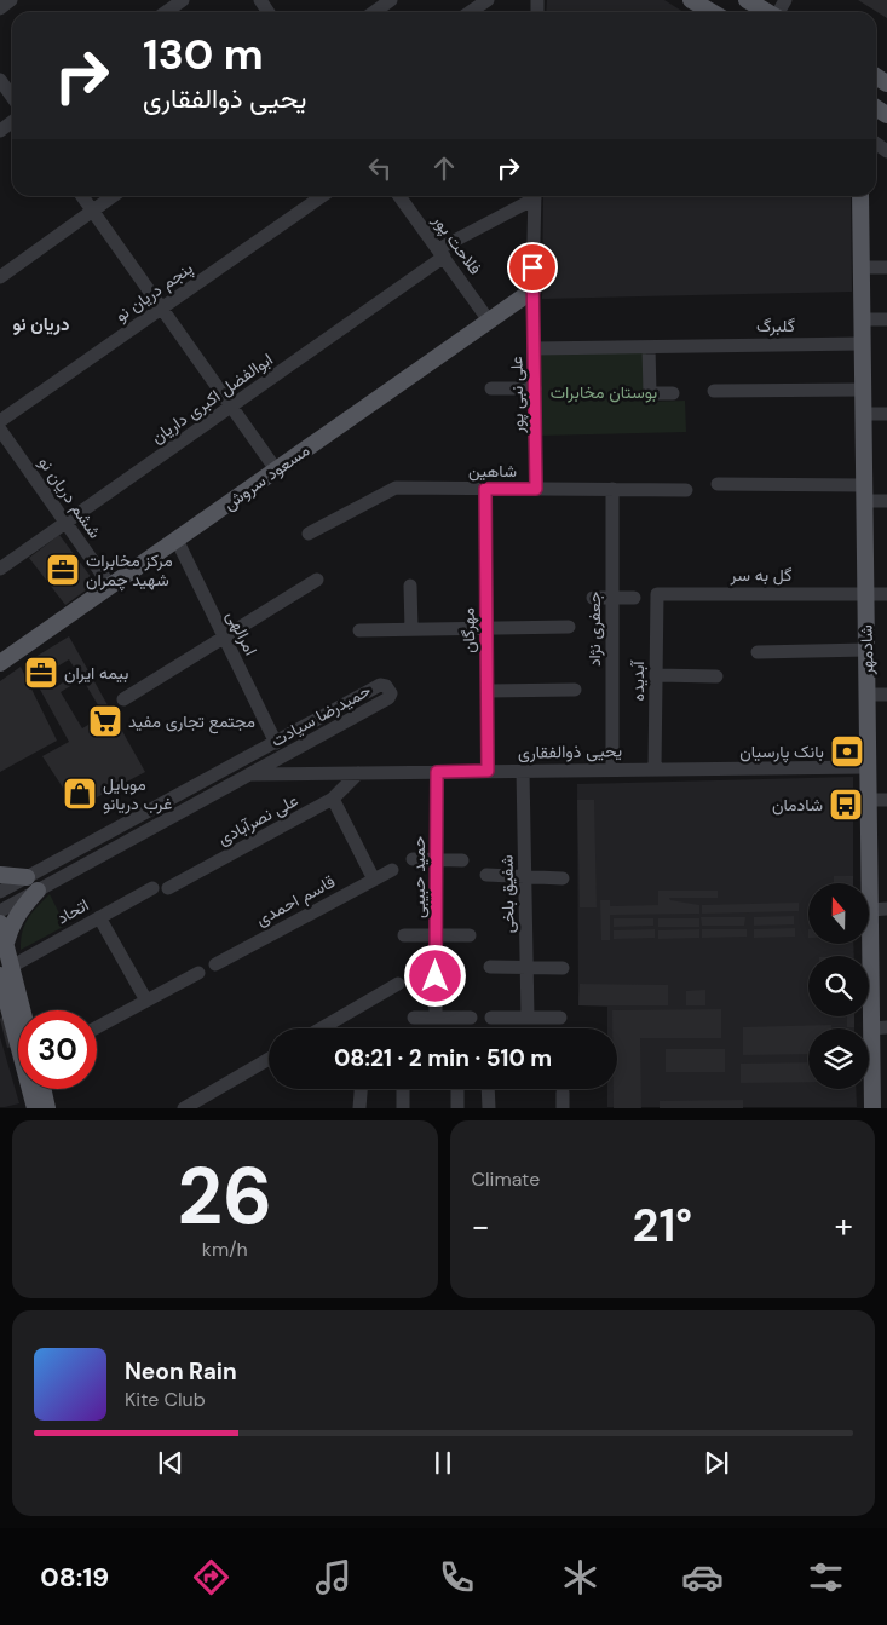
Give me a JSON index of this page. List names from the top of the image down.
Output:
{
  "streets": {
    "main road": ["مسعود سروش", "شادمهر"],
    "street": [
      "فلاحت پور",
      "پنجم دریان‌ نو",
      "گلبرگ",
      "علی نبی پور",
      "ابوالفضل اکبری داریان",
      "شاهین",
      "ششم دریان‌ نو",
      "گل به سر",
      "جعفری نژاد",
      "مهرگان",
      "امرالهی",
      "آبدیده",
      "حمیدرضا سیادت",
      "یحیی ذوالفقاری",
      "علی نصرآبادی",
      "حمید حبیبی",
      "شفیق بلخی",
      "قاسم احمدی",
      "اتحاد"
    ]
  },
  "crossings": [
    ["فلاحت پور", "ابوالفضل اکبری داریان"],
    ["فلاحت پور", "مسعود سروش"],
    ["گلبرگ", "علی نبی پور"],
    ["گلبرگ", "شادمهر"],
    ["علی نبی پور", "شاهین"],
    ["علی نبی پور", "مسعود سروش"],
    ["ابوالفضل اکبری داریان", "ششم دریان‌ نو"],
    ["شاهین", "جعفری نژاد"],
    ["شاهین", "مهرگان"],
    ["مسعود سروش", "ششم دریان‌ نو"],
    ["مسعود سروش", "امرالهی"],
    ["گل به سر", "شادمهر"],
    ["گل به سر", "آبدیده"],
    ["جعفری نژاد", "یحیی ذوالفقاری"],
    ["مهرگان", "یحیی ذوالفقاری"],
    ["امرالهی", "حمیدرضا سیادت"],
    ["شادمهر", "یحیی ذوالفقاری"],
    ["آبدیده", "یحیی ذوالفقاری"],
    ["حمیدرضا سیادت", "یحیی ذوالفقاری"],
    ["یحیی ذوالفقاری", "علی نصرآبادی"],
    ["یحیی ذوالفقاری", "حمید حبیبی"],
    ["یحیی ذوالفقاری", "شفیق بلخی"]
  ],
  "districts": ["دریان نو"],
  "parks": ["بوستان مخابرات"],
  "places": {
    "office": ["مرکز مخابرات شهید چمران", "بیمه ایران"],
    "supermarket": ["مجتمع تجاری مفید"],
    "bank": ["بانک پارسیان"],
    "shop": ["موبایل غرب دریانو"],
    "bus stop": ["شادمان"]
  },
  "north": "top",
  "page": {
    "turn": ["130 m", "یحیی ذوالفقاری"],
    "limit": "30",
    "trip": "08:21 · 2 min · 510 m",
    "tile": [
      ["26", "km/h"],
      "Climate"
    ],
    "heat": ["−", "21°", "+"],
    "song": ["Neon Rain", "Kite Club"],
    "tabs": "08:19"
  }
}
